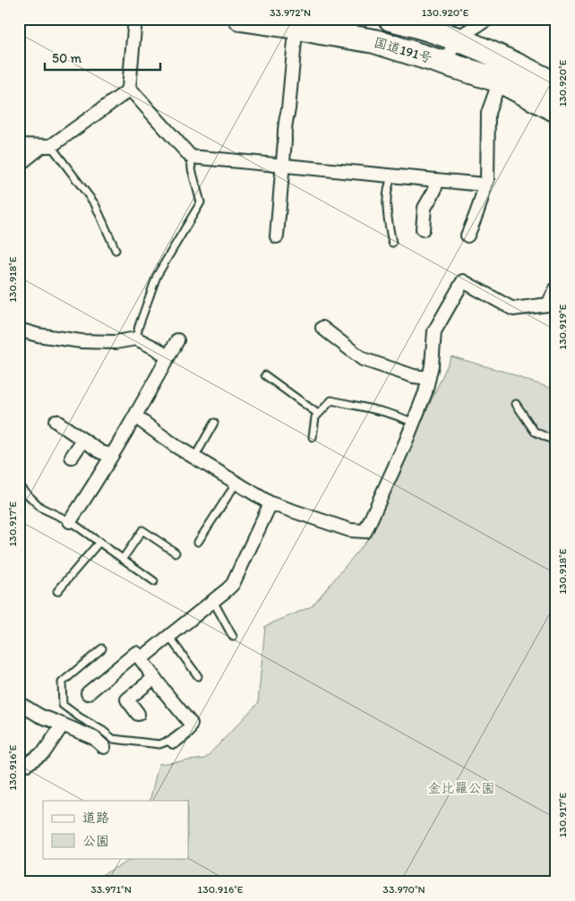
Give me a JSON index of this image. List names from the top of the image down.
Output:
{
  "streets": {
    "highway": ["国道191号"]
  },
  "parks": ["金比羅公園"],
  "legend": ["道路", "公園"],
  "scale_bar": "50 m",
  "coordinates": [
    "33.972°N",
    "130.920°E",
    "130.918°E",
    "130.919°E",
    "130.917°E",
    "130.916°E",
    "33.971°N",
    "33.970°N"
  ]
}
